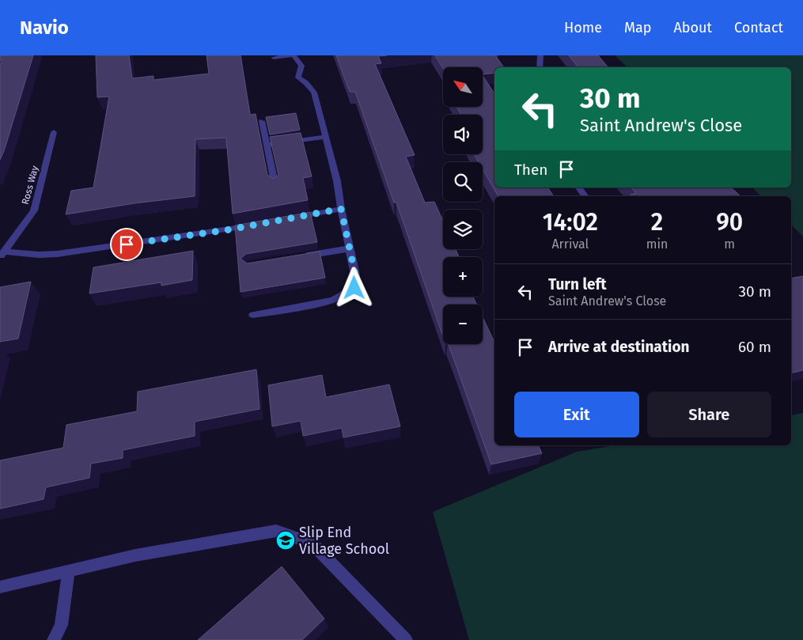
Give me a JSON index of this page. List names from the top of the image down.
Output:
{
  "streets": {
    "street": ["Ross Way"]
  },
  "places": {
    "school or university": ["Slip End Village School"]
  },
  "north": "top left",
  "page": {
    "header": "Navio",
    "nav": [
      "Home",
      "Map",
      "About",
      "Contact"
    ],
    "map_buttons": ["+", "−"],
    "turn": ["30 m", "Saint Andrew's Close"],
    "then": "Then",
    "eta": [
      "14:02",
      "Arrival",
      "2",
      "min",
      "90",
      "m"
    ],
    "list": [
      {
        "name": "Turn left",
        "note": "Saint Andrew's Close",
        "value": "30 m"
      },
      {
        "name": "Arrive at destination",
        "value": "60 m"
      }
    ],
    "buttons": ["Exit", "Share"]
  }
}
